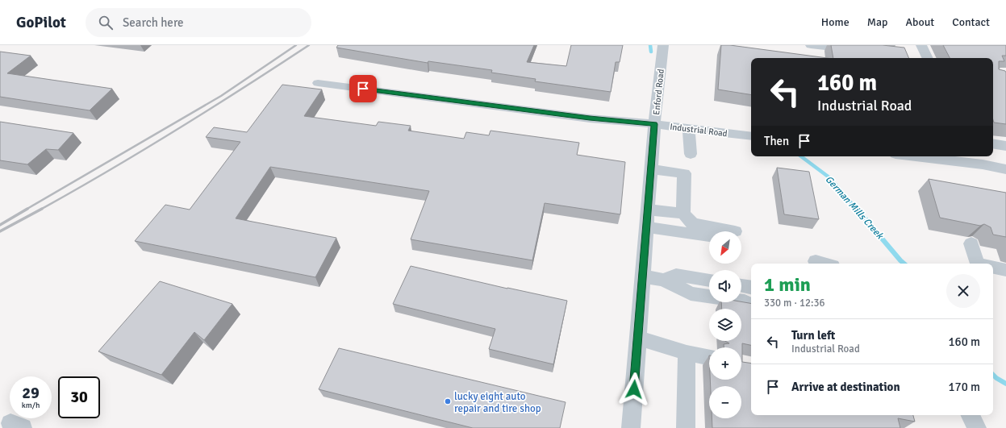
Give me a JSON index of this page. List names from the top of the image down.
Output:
{
  "streets": {
    "street": ["Enford Road", "Industrial Road"]
  },
  "crossings": [
    ["Enford Road", "Industrial Road"]
  ],
  "water": ["German Mills Creek"],
  "places": ["lucky eight auto repair and tire shop"],
  "north": "bottom left",
  "page": {
    "header": "GoPilot",
    "search": "Search here",
    "nav": [
      "Home",
      "Map",
      "About",
      "Contact"
    ],
    "turn": ["160 m", "Industrial Road"],
    "then": "Then",
    "map_buttons": ["+", "−"],
    "heading": ["1 min", "330 m · 12:36"],
    "list": [
      {
        "name": "Turn left",
        "note": "Industrial Road",
        "value": "160 m"
      },
      {
        "name": "Arrive at destination",
        "value": "170 m"
      }
    ],
    "speed": "29 km/h",
    "limit": "30"
  }
}
